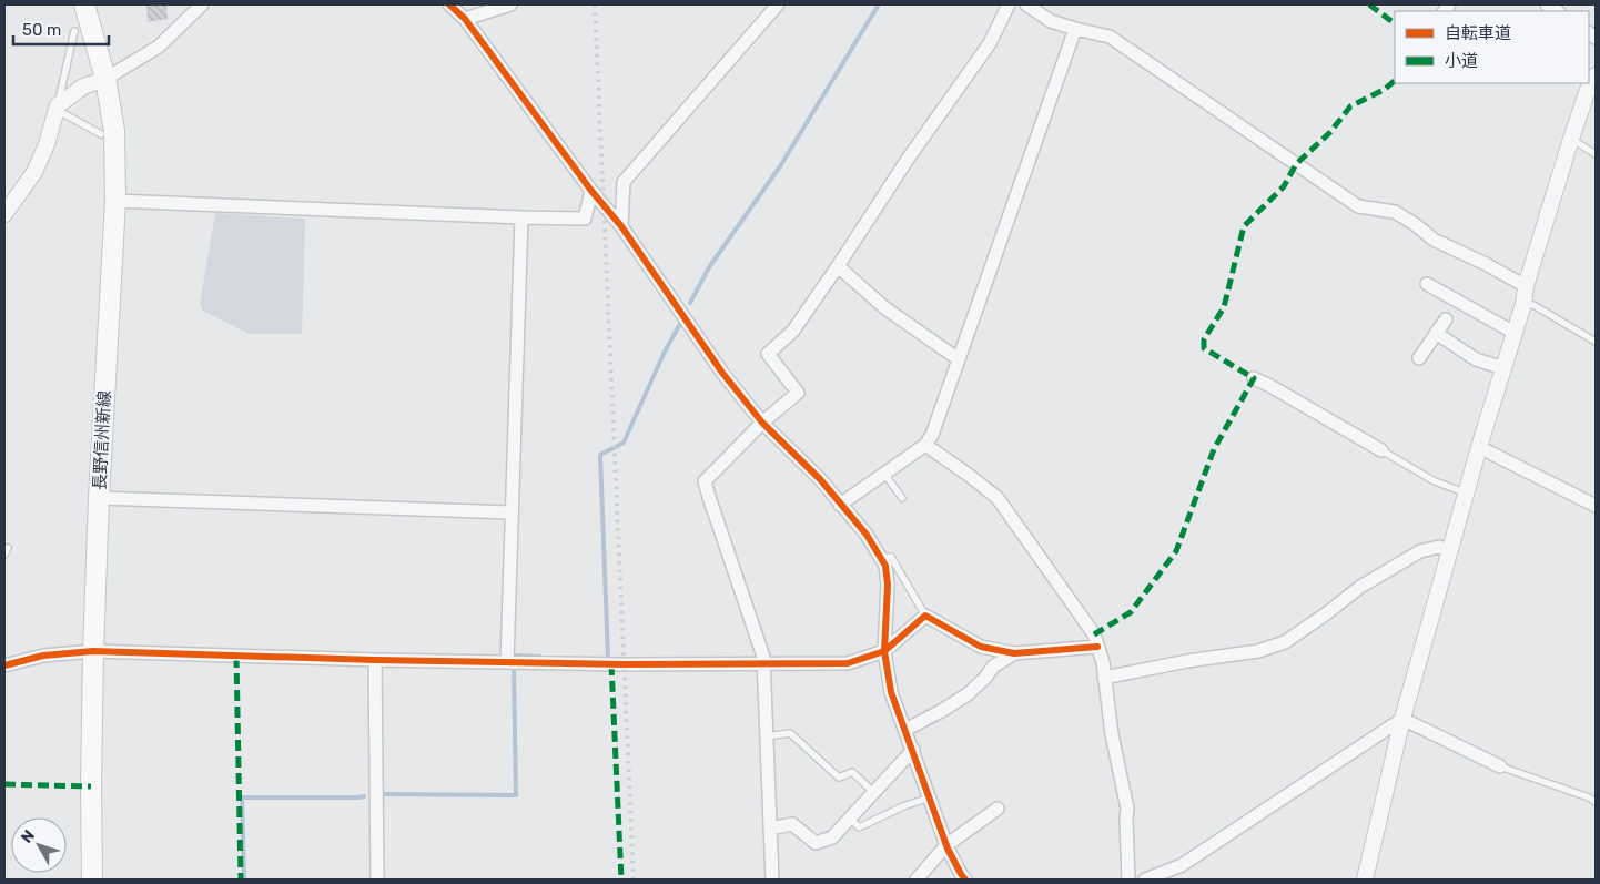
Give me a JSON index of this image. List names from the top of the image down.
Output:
{
  "streets": {
    "main road": ["長野信州新線"]
  },
  "legend": ["自転車道", "小道"],
  "scale_bar": "50 m",
  "north": "top left"
}
